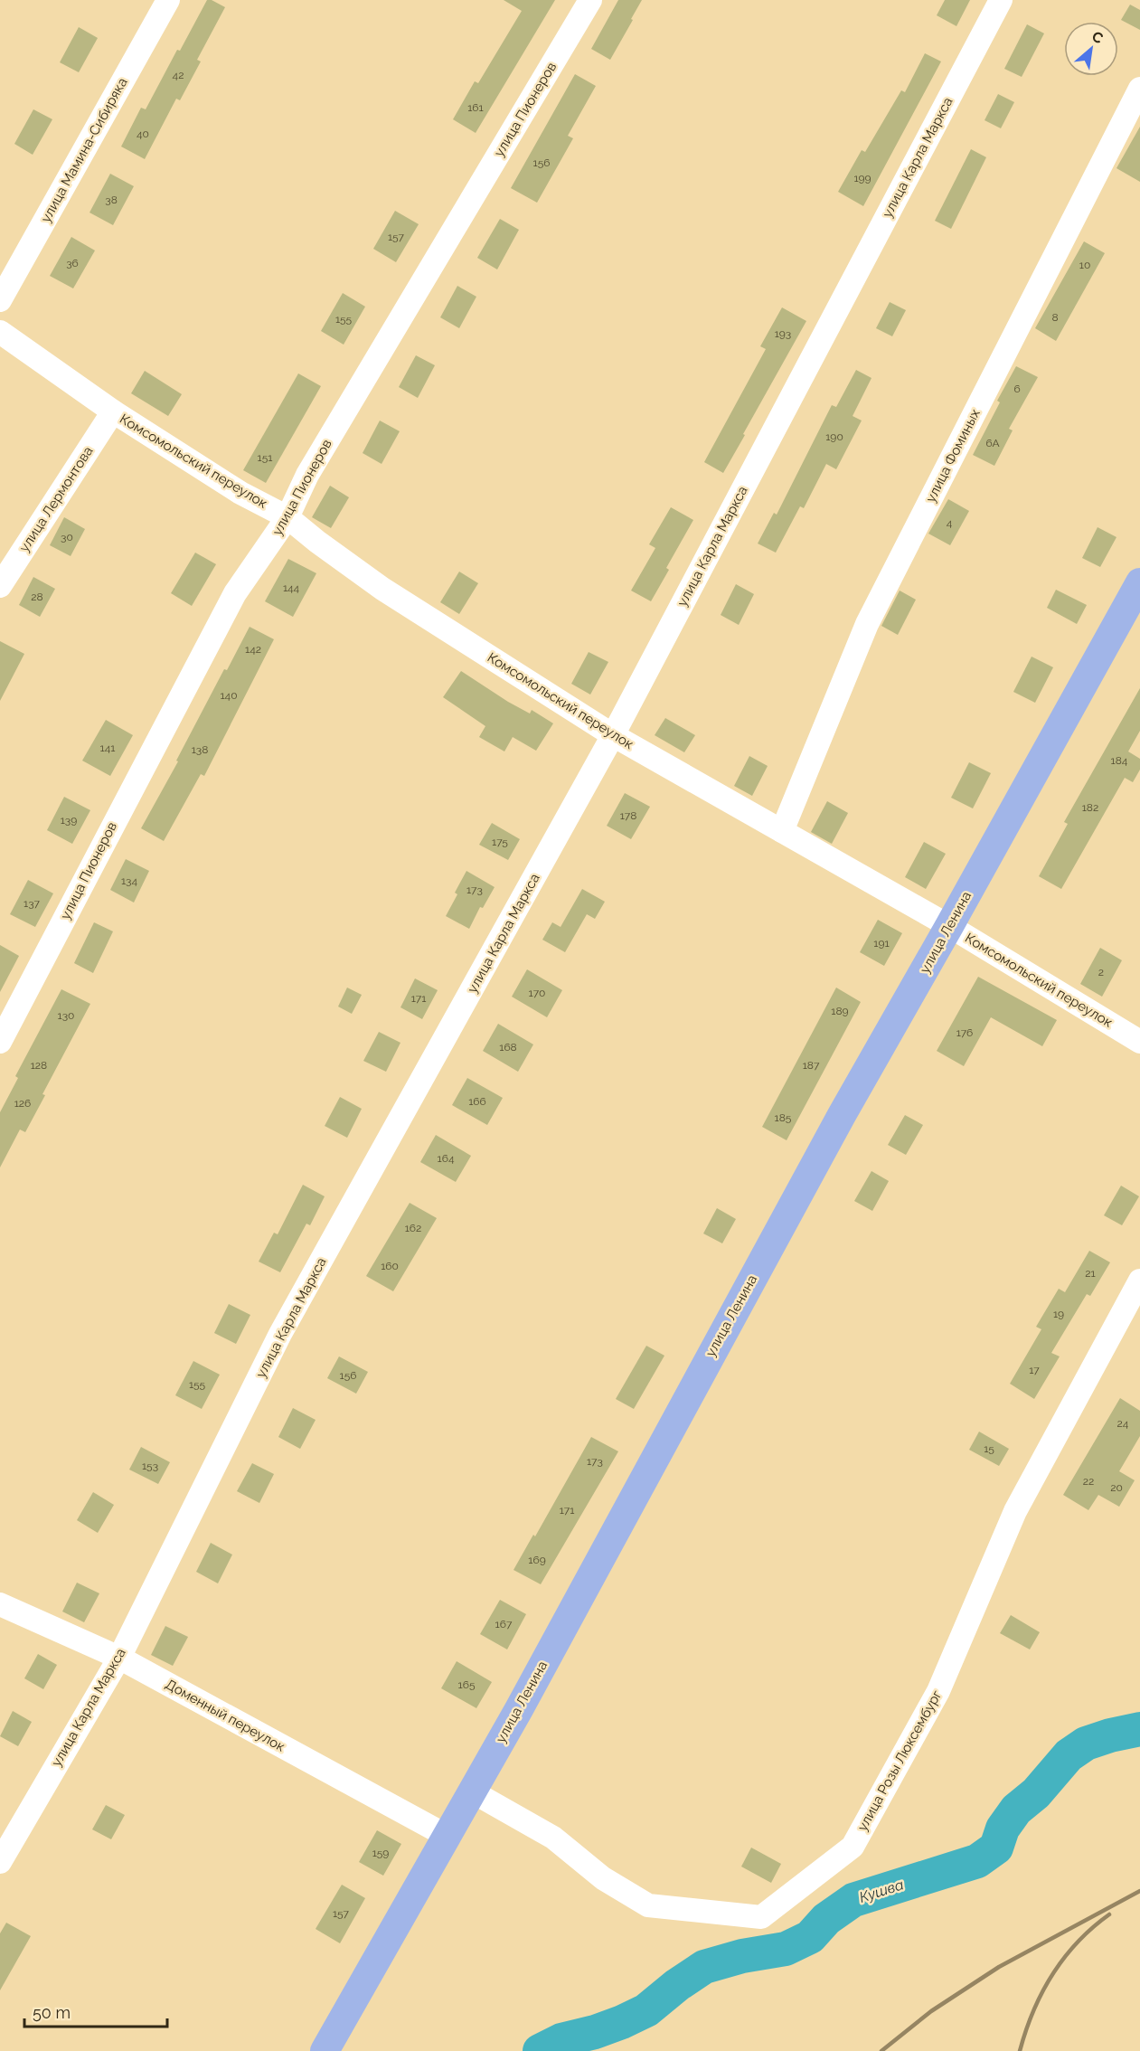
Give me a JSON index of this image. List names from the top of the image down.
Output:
{
  "streets": {
    "main road": ["улица Ленина"],
    "street": [
      "улица Пионеров",
      "улица Мамина-Сибиряка",
      "улица Карла Маркса",
      "улица Фоминых",
      "Комсомольский переулок",
      "улица Лермонтова",
      "Доменный переулок",
      "улица Розы Люксембург"
    ]
  },
  "crossings": [
    ["улица Пионеров", "Комсомольский переулок"],
    ["улица Карла Маркса", "Комсомольский переулок"],
    ["улица Карла Маркса", "Доменный переулок"],
    ["улица Фоминых", "Комсомольский переулок"],
    ["Комсомольский переулок", "улица Лермонтова"],
    ["Комсомольский переулок", "улица Ленина"],
    ["улица Ленина", "Доменный переулок"],
    ["улица Ленина", "улица Розы Люксембург"]
  ],
  "water": ["Кушва"],
  "house_numbers": [
    "42",
    "161",
    "40",
    "156",
    "199",
    "38",
    "157",
    "36",
    "10",
    "8",
    "155",
    "193",
    "6",
    "190",
    "6А",
    "151",
    "4",
    "30",
    "144",
    "28",
    "142",
    "140",
    "141",
    "138",
    "184",
    "182",
    "178",
    "139",
    "175",
    "134",
    "173",
    "137",
    "191",
    "2",
    "170",
    "171",
    "189",
    "130",
    "176",
    "168",
    "128",
    "187",
    "166",
    "126",
    "185",
    "164",
    "162",
    "160",
    "21",
    "19",
    "17",
    "156",
    "155",
    "24",
    "15",
    "173",
    "153",
    "22",
    "20",
    "171",
    "169",
    "167",
    "165",
    "159",
    "157"
  ],
  "scale_bar": "50 m",
  "north": "top right"
}
